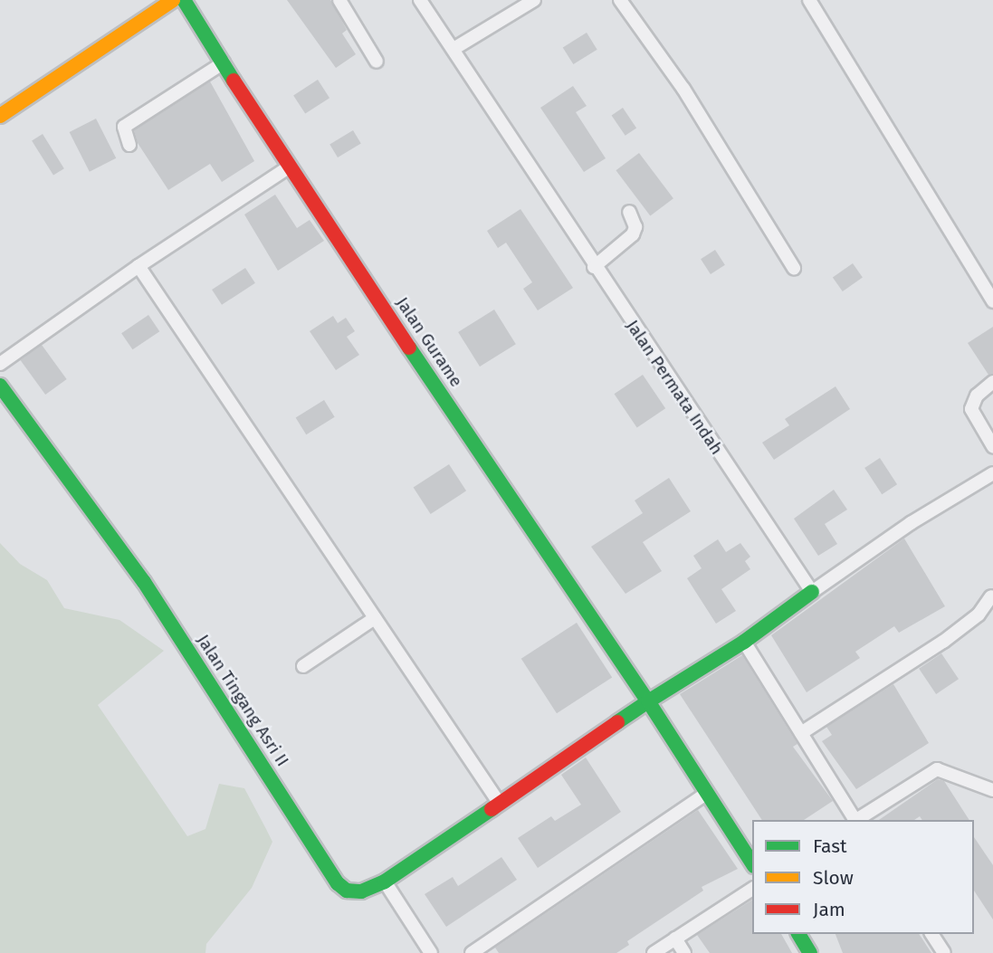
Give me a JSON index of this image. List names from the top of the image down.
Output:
{
  "streets": {
    "street": ["Jalan Gurame", "Jalan Permata Indah", "Jalan Tingang Asri II"]
  },
  "crossings": [
    ["Jalan Gurame", "Jalan Tingang Asri II"],
    ["Jalan Permata Indah", "Jalan Tingang Asri II"]
  ],
  "legend": ["Fast", "Slow", "Jam"]
}
